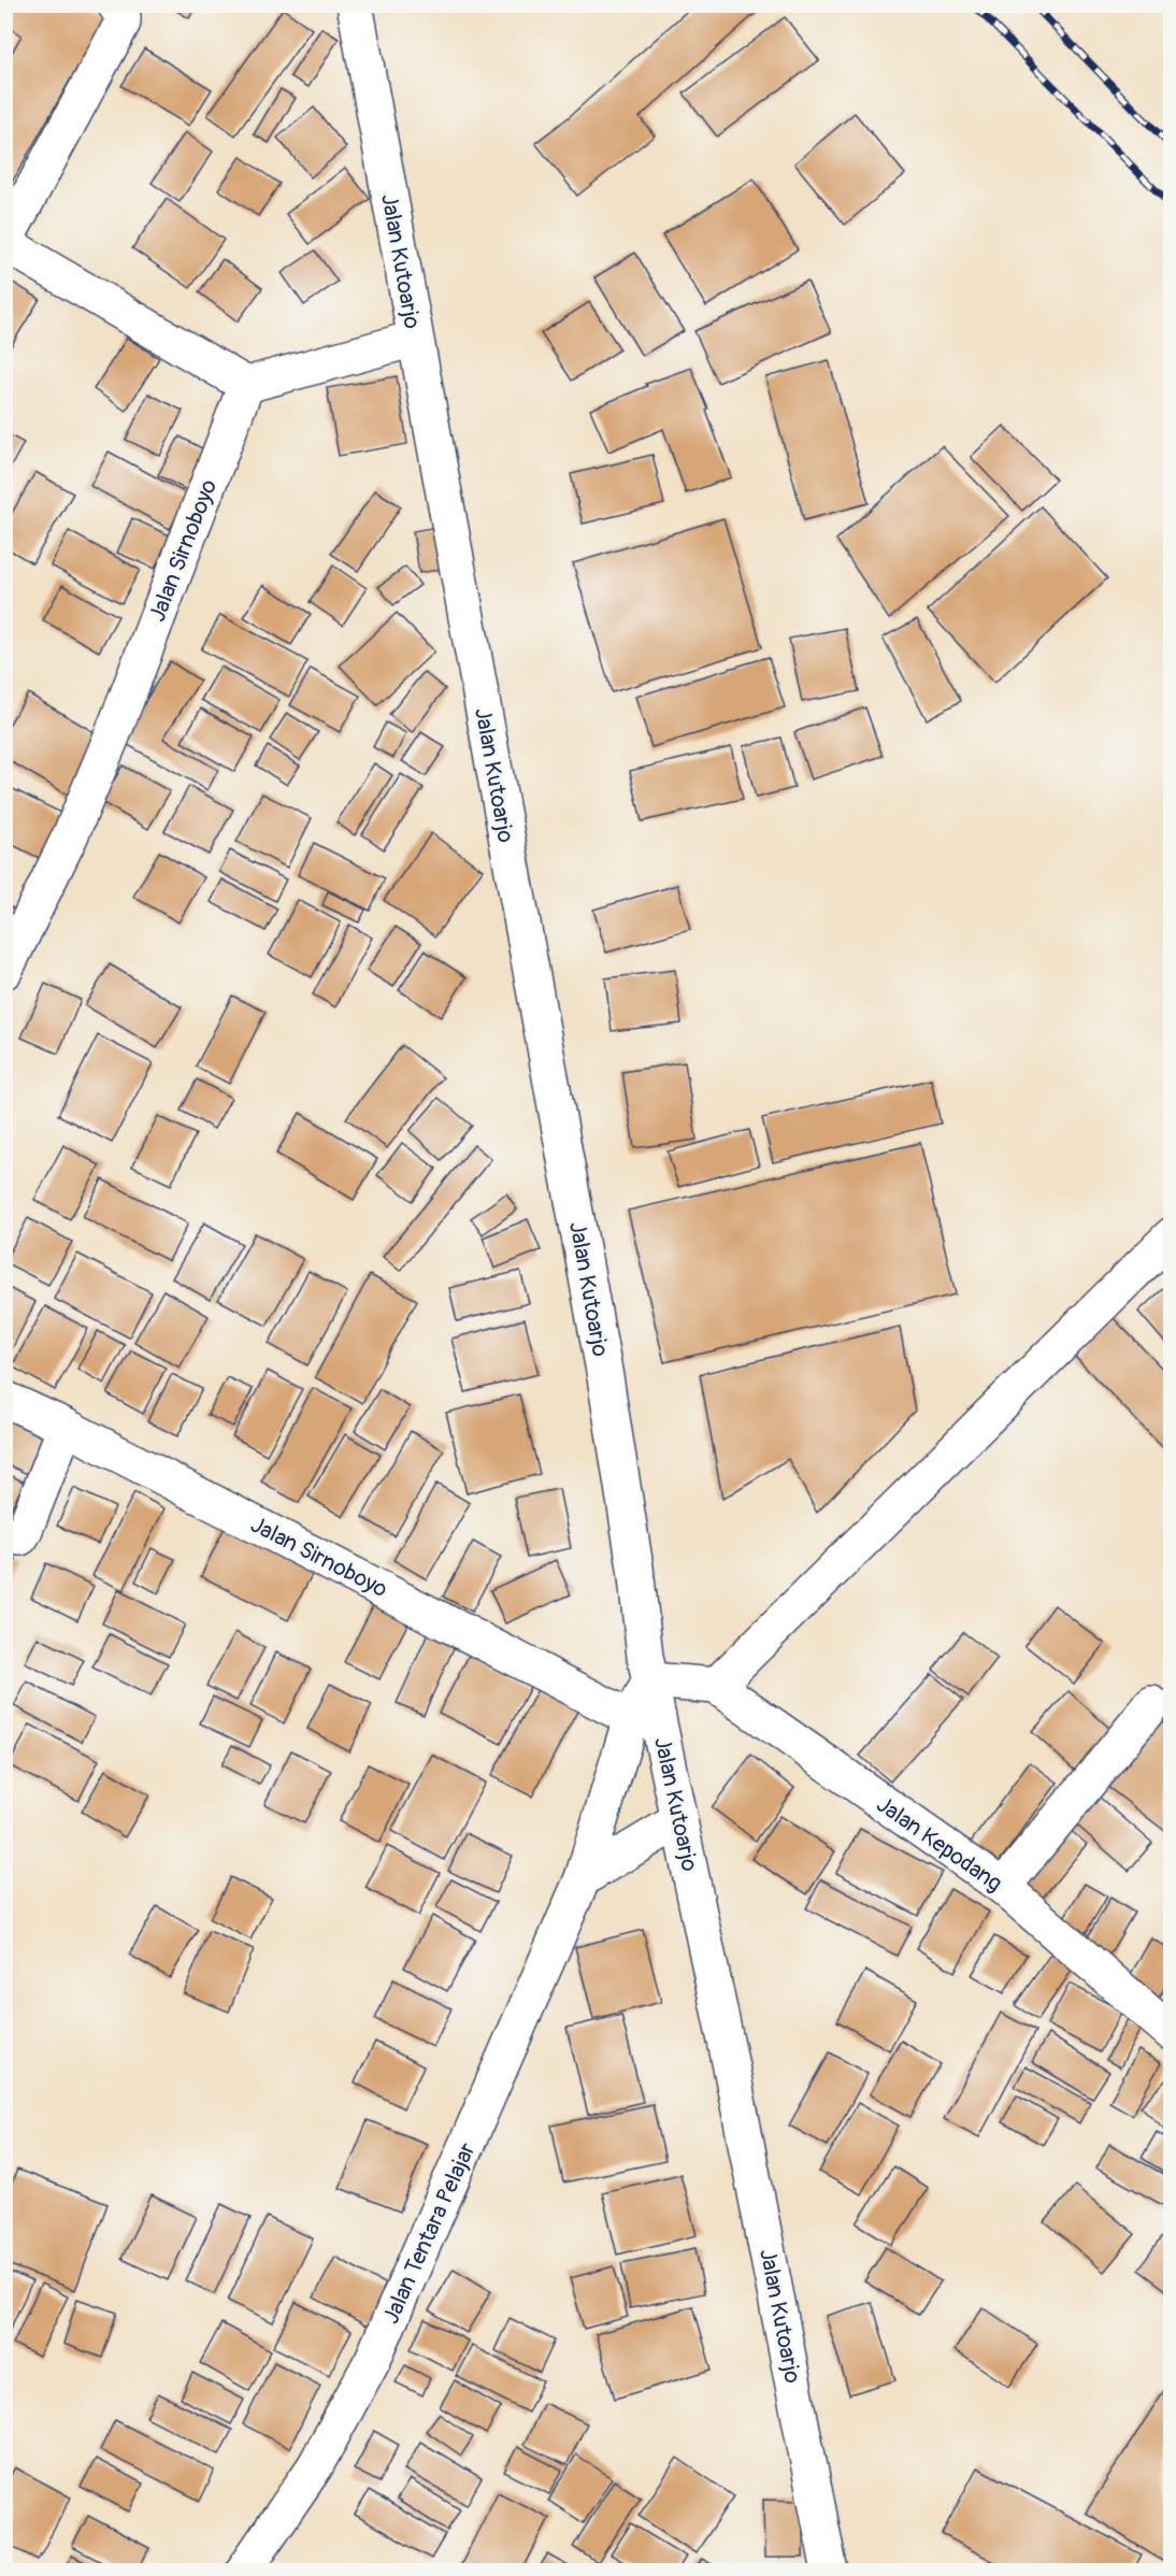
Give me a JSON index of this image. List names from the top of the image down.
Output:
{
  "streets": {
    "street": [
      "Jalan Kutoarjo",
      "Jalan Sirnoboyo",
      "Jalan Kepodang",
      "Jalan Tentara Pelajar"
    ]
  },
  "crossings": [
    ["Jalan Kutoarjo", "Jalan Tentara Pelajar"],
    ["Jalan Sirnoboyo", "Jalan Tentara Pelajar"]
  ]
}
